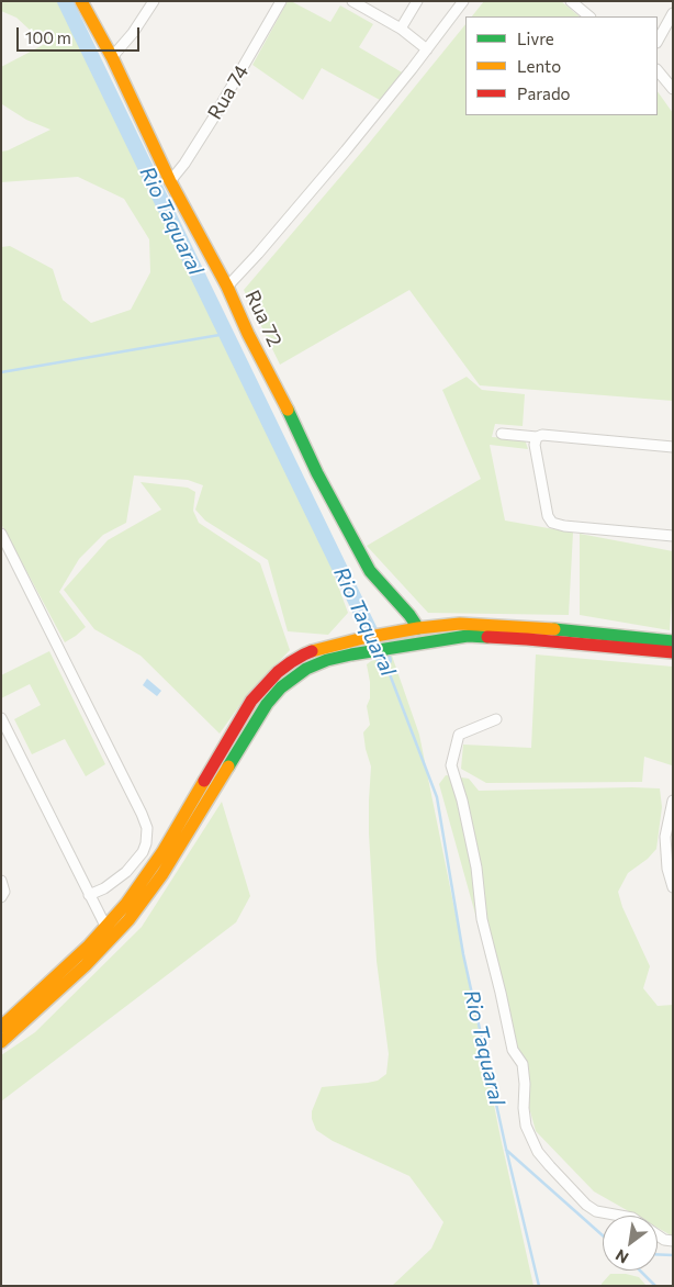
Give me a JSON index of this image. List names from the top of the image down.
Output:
{
  "streets": {
    "main road": ["Rua 72"],
    "street": ["Rua 74"]
  },
  "water": ["Rio Taquaral"],
  "legend": ["Livre", "Lento", "Parado"],
  "scale_bar": "100 m",
  "north": "bottom left"
}
